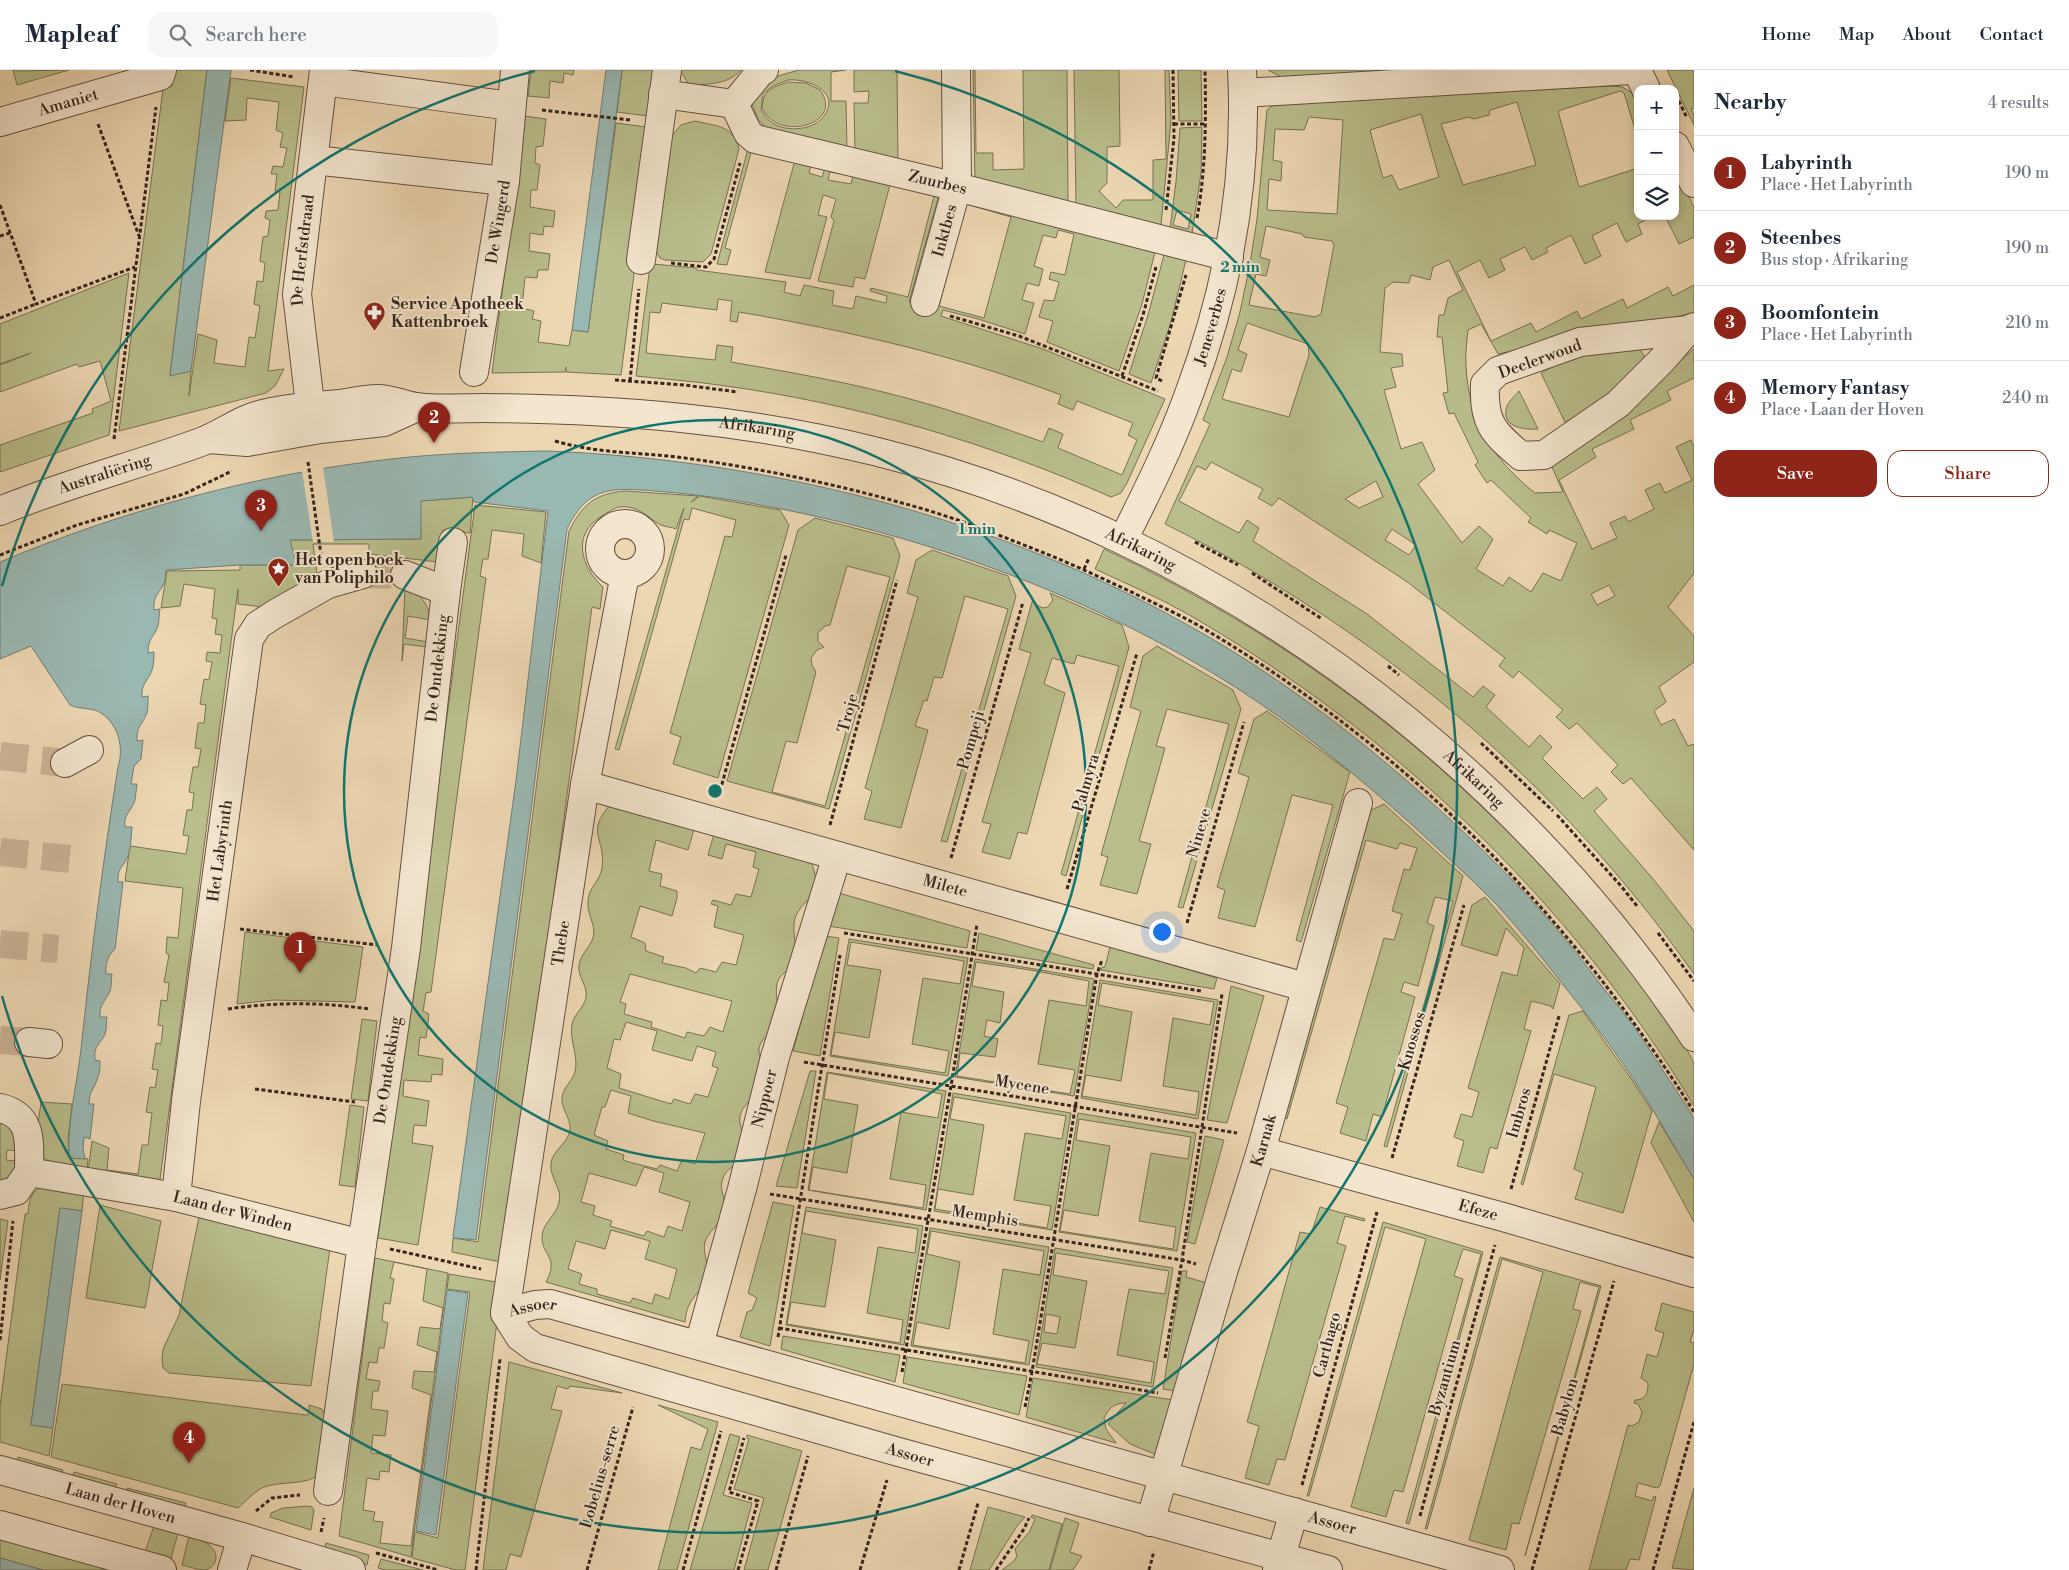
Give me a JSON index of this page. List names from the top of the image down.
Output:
{
  "streets": {
    "street": [
      "Amaniet",
      "Zuurbes",
      "De Wingerd",
      "Inktbes",
      "De Herfstdraad",
      "Jeneverbes",
      "Deelerwoud",
      "Afrikaring",
      "Australiëring",
      "De Ontdekking",
      "Het Labyrinth",
      "Milete",
      "Thebe",
      "Nippoer",
      "Karnak",
      "Efeze",
      "Laan der Winden",
      "Assoer",
      "Laan der Hoven"
    ],
    "path": [
      "Troje",
      "Pompeji",
      "Palmyra",
      "Nineve",
      "Knossos",
      "Mycene",
      "Imbros",
      "Memphis",
      "Carthago",
      "Byzantium",
      "Babylon",
      "Lobelius-serre"
    ]
  },
  "crossings": [
    ["Zuurbes", "Inktbes"],
    ["Zuurbes", "Jeneverbes"],
    ["De Herfstdraad", "Afrikaring"],
    ["De Herfstdraad", "Australiëring"],
    ["Jeneverbes", "Afrikaring"],
    ["Afrikaring", "Australiëring"],
    ["De Ontdekking", "Laan der Winden"],
    ["Troje", "Milete"],
    ["Troje", "Nippoer"],
    ["Pompeji", "Milete"],
    ["Palmyra", "Milete"],
    ["Nineve", "Milete"],
    ["Het Labyrinth", "Laan der Winden"],
    ["Milete", "Thebe"],
    ["Milete", "Nippoer"],
    ["Milete", "Karnak"],
    ["Thebe", "Assoer"],
    ["Knossos", "Efeze"],
    ["Knossos", "Carthago"],
    ["Mycene", "Nippoer"],
    ["Mycene", "Karnak"],
    ["Mycene", "Efeze"],
    ["Nippoer", "Memphis"],
    ["Nippoer", "Assoer"],
    ["Imbros", "Efeze"],
    ["Imbros", "Byzantium"],
    ["Karnak", "Efeze"],
    ["Karnak", "Memphis"],
    ["Karnak", "Assoer"],
    ["Efeze", "Carthago"],
    ["Efeze", "Byzantium"],
    ["Efeze", "Babylon"],
    ["Assoer", "Carthago"],
    ["Assoer", "Byzantium"]
  ],
  "places": {
    "pharmacy": ["Service Apotheek Kattenbroek"],
    "place": ["Het open boek van Poliphilo"]
  },
  "page": {
    "header": "Mapleaf",
    "search": "Search here",
    "nav": [
      "Home",
      "Map",
      "About",
      "Contact"
    ],
    "heading": ["Nearby", "4 results"],
    "map_buttons": ["+", "−"],
    "list": [
      {
        "mark": "1",
        "name": "Labyrinth",
        "note": "Place · Het Labyrinth",
        "value": "190 m"
      },
      {
        "mark": "2",
        "name": "Steenbes",
        "note": "Bus stop · Afrikaring",
        "value": "190 m"
      },
      {
        "mark": "3",
        "name": "Boomfontein",
        "note": "Place · Het Labyrinth",
        "value": "210 m"
      },
      {
        "mark": "4",
        "name": "Memory Fantasy",
        "note": "Place · Laan der Hoven",
        "value": "240 m"
      }
    ],
    "pins": [
      "2",
      "3",
      "1",
      "4"
    ],
    "buttons": ["Save", "Share"]
  },
  "rings": ["2 min", "1 min"]
}
